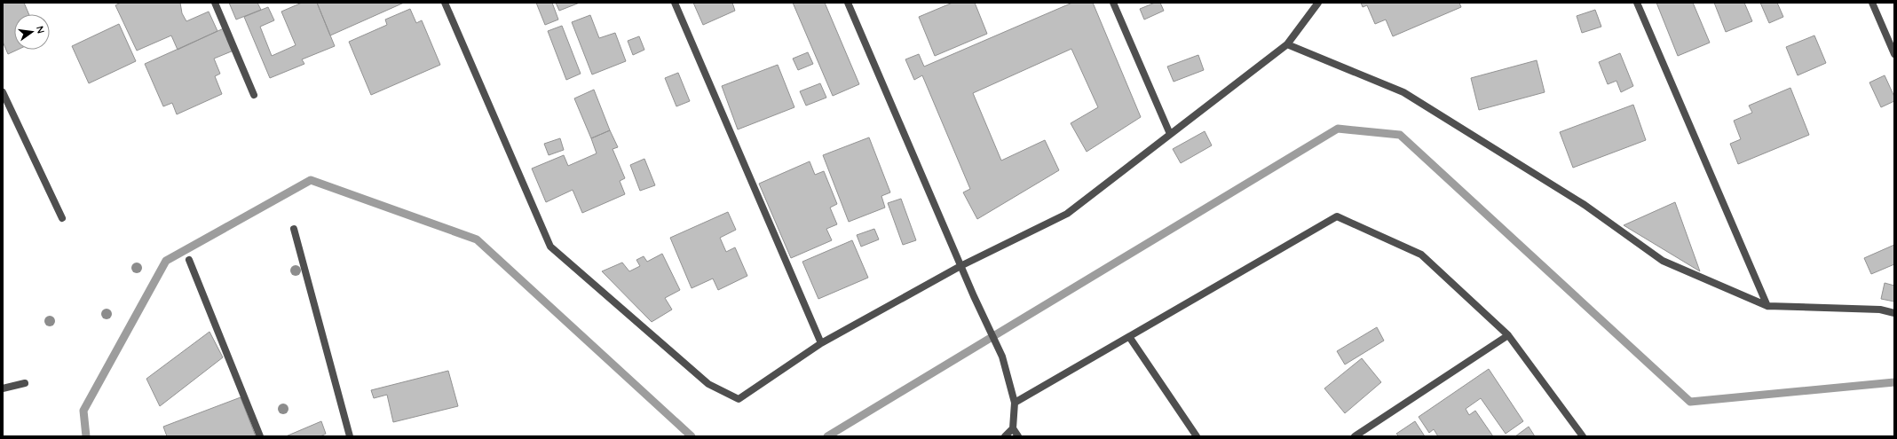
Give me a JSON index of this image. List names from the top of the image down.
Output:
{
  "north": "right"
}
